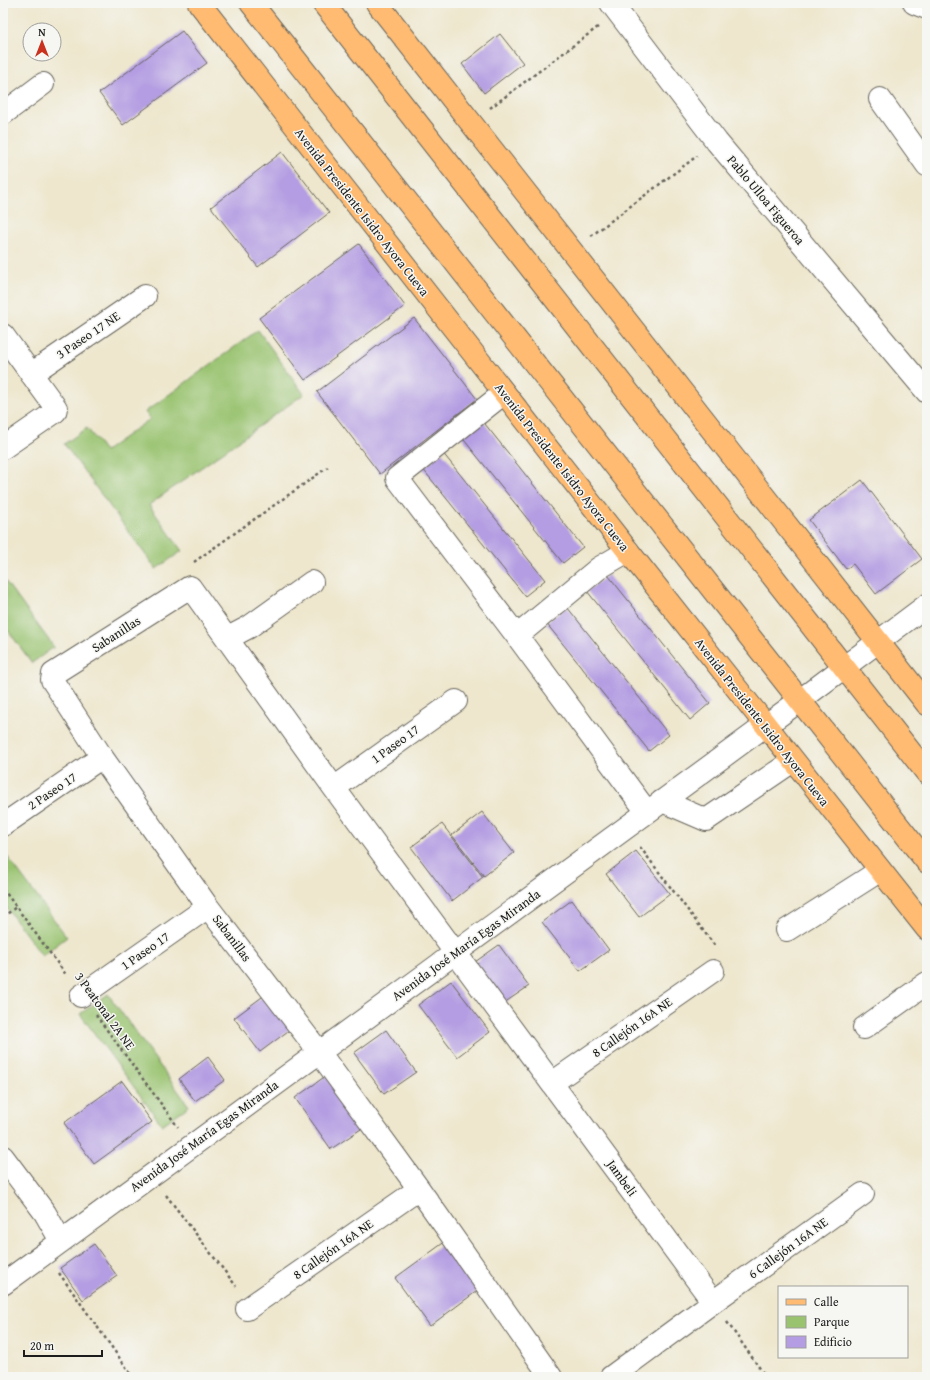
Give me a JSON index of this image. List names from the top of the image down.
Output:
{
  "streets": {
    "main road": ["Avenida Presidente Isidro Ayora Cueva"],
    "street": [
      "Pablo Ulloa Figueroa",
      "3 Paseo 17 NE",
      "Sabanillas",
      "1 Paseo 17",
      "2 Paseo 17",
      "Avenida José María Egas Miranda",
      "8 Callejón 16A NE",
      "Jambeli",
      "6 Callejón 16A NE"
    ],
    "path": ["3 Peatonal 2A NE"]
  },
  "crossings": [
    ["Avenida Presidente Isidro Ayora Cueva", "Avenida José María Egas Miranda"],
    ["Sabanillas", "1 Paseo 17"],
    ["Sabanillas", "2 Paseo 17"],
    ["Sabanillas", "Avenida José María Egas Miranda"],
    ["1 Paseo 17", "3 Peatonal 2A NE"],
    ["Avenida José María Egas Miranda", "3 Peatonal 2A NE"],
    ["Avenida José María Egas Miranda", "Jambeli"],
    ["8 Callejón 16A NE", "Jambeli"],
    ["Jambeli", "6 Callejón 16A NE"]
  ],
  "legend": ["Calle", "Parque", "Edificio"],
  "scale_bar": "20 m",
  "north": "top"
}
